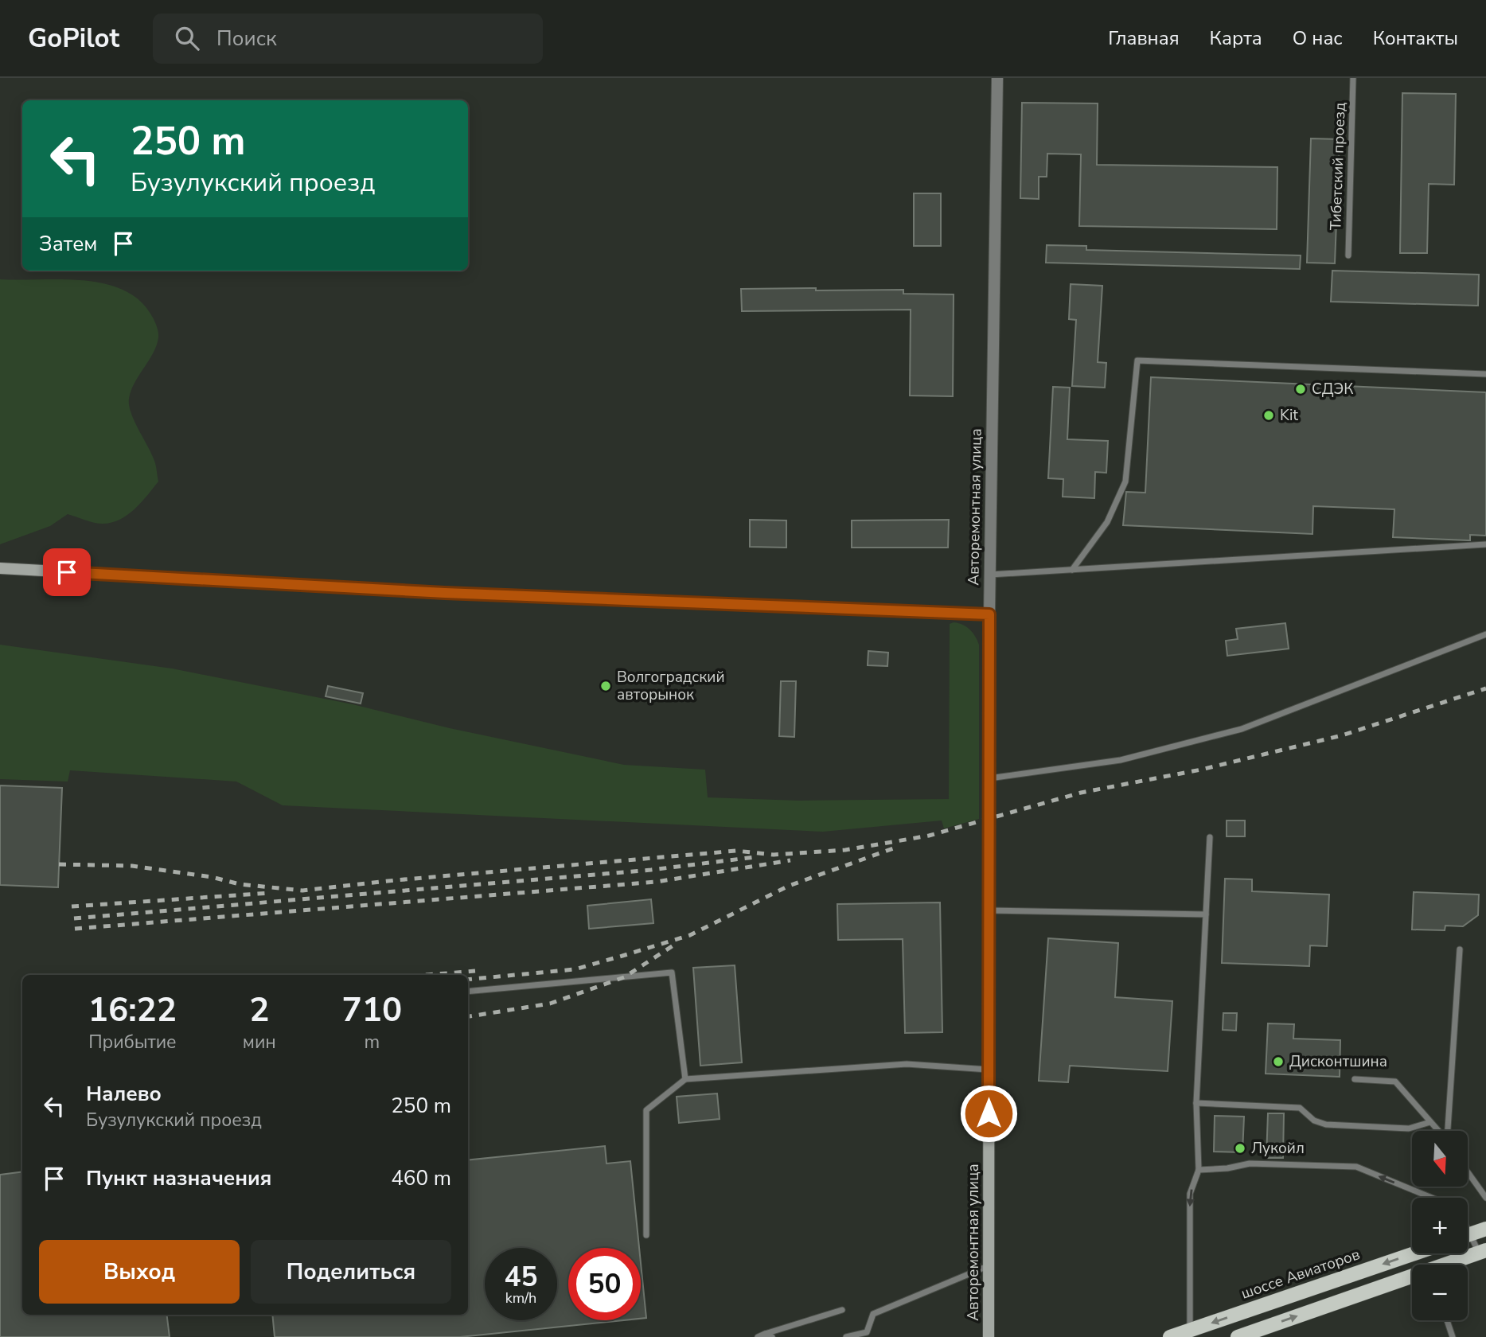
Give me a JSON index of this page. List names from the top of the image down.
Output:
{
  "streets": {
    "main road": ["Авторемонтная улица", "шоссе Авиаторов"],
    "lane": ["Тибетский проезд"]
  },
  "places": [
    "СДЭК",
    "Kit",
    "Волгоградский авторынок",
    "Дисконтшина",
    "Лукойл"
  ],
  "north": "bottom",
  "page": {
    "header": "GoPilot",
    "search": "Поиск",
    "nav": [
      "Главная",
      "Карта",
      "О нас",
      "Контакты"
    ],
    "turn": ["250 m", "Бузулукский проезд"],
    "then": "Затем",
    "eta": [
      "16:22",
      "Прибытие",
      "2",
      "мин",
      "710",
      "m"
    ],
    "list": [
      {
        "name": "Налево",
        "note": "Бузулукский проезд",
        "value": "250 m"
      },
      {
        "name": "Пункт назначения",
        "value": "460 m"
      }
    ],
    "map_buttons": ["+", "−"],
    "buttons": ["Выход", "Поделиться"],
    "speed": "45 km/h",
    "limit": "50"
  }
}
